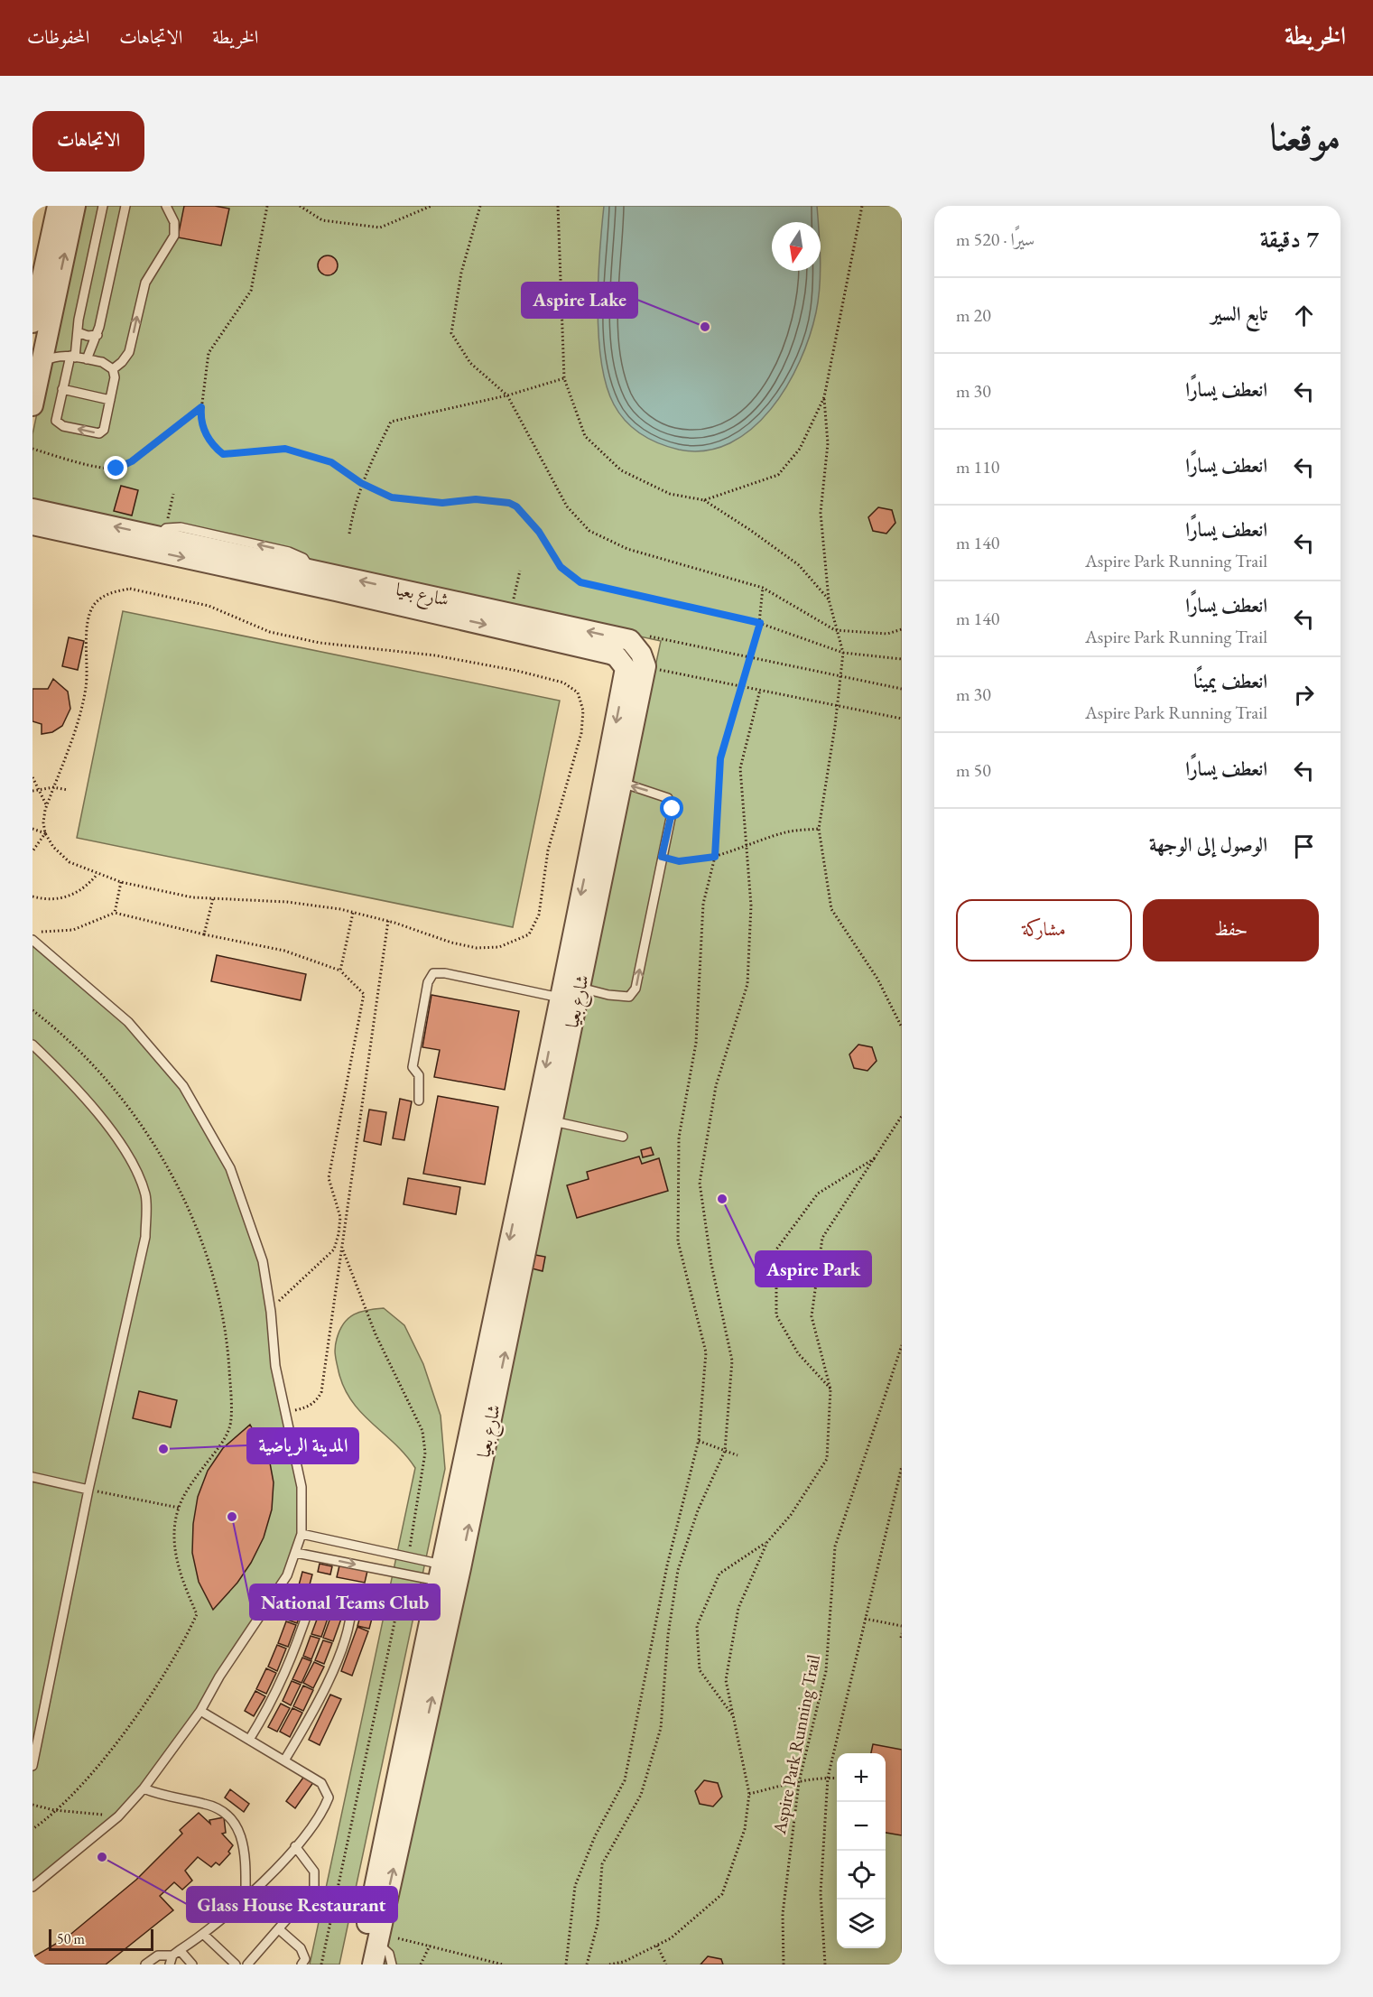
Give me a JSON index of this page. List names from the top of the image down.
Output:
{
  "streets": {
    "street": ["شارع بعيا"],
    "path": ["Aspire Park Running Trail"]
  },
  "places": [
    "Aspire Lake",
    "Aspire Park",
    "المدينة الرياضية",
    "National Teams Club",
    "Glass House Restaurant"
  ],
  "scale_bar": "50 m",
  "north": "bottom",
  "page": {
    "header": "الخريطة",
    "nav": ["الخريطة", "الاتجاهات", "المحفوظات"],
    "title": "موقعنا",
    "buttons": [
      "الاتجاهات",
      ["حفظ", "مشاركة"]
    ],
    "heading": ["7 دقيقة", "سيرًا · 520 m"],
    "list": [
      ["تابع السير", "20 m"],
      ["انعطف يسارًا", "30 m"],
      ["انعطف يسارًا", "110 m"],
      ["انعطف يسارًا", "Aspire Park Running Trail", "140 m"],
      ["انعطف يسارًا", "Aspire Park Running Trail", "140 m"],
      ["انعطف يمينًا", "Aspire Park Running Trail", "30 m"],
      ["انعطف يسارًا", "50 m"],
      "الوصول إلى الوجهة"
    ],
    "map_buttons": ["+", "−"],
    "scale": "50 m"
  }
}
